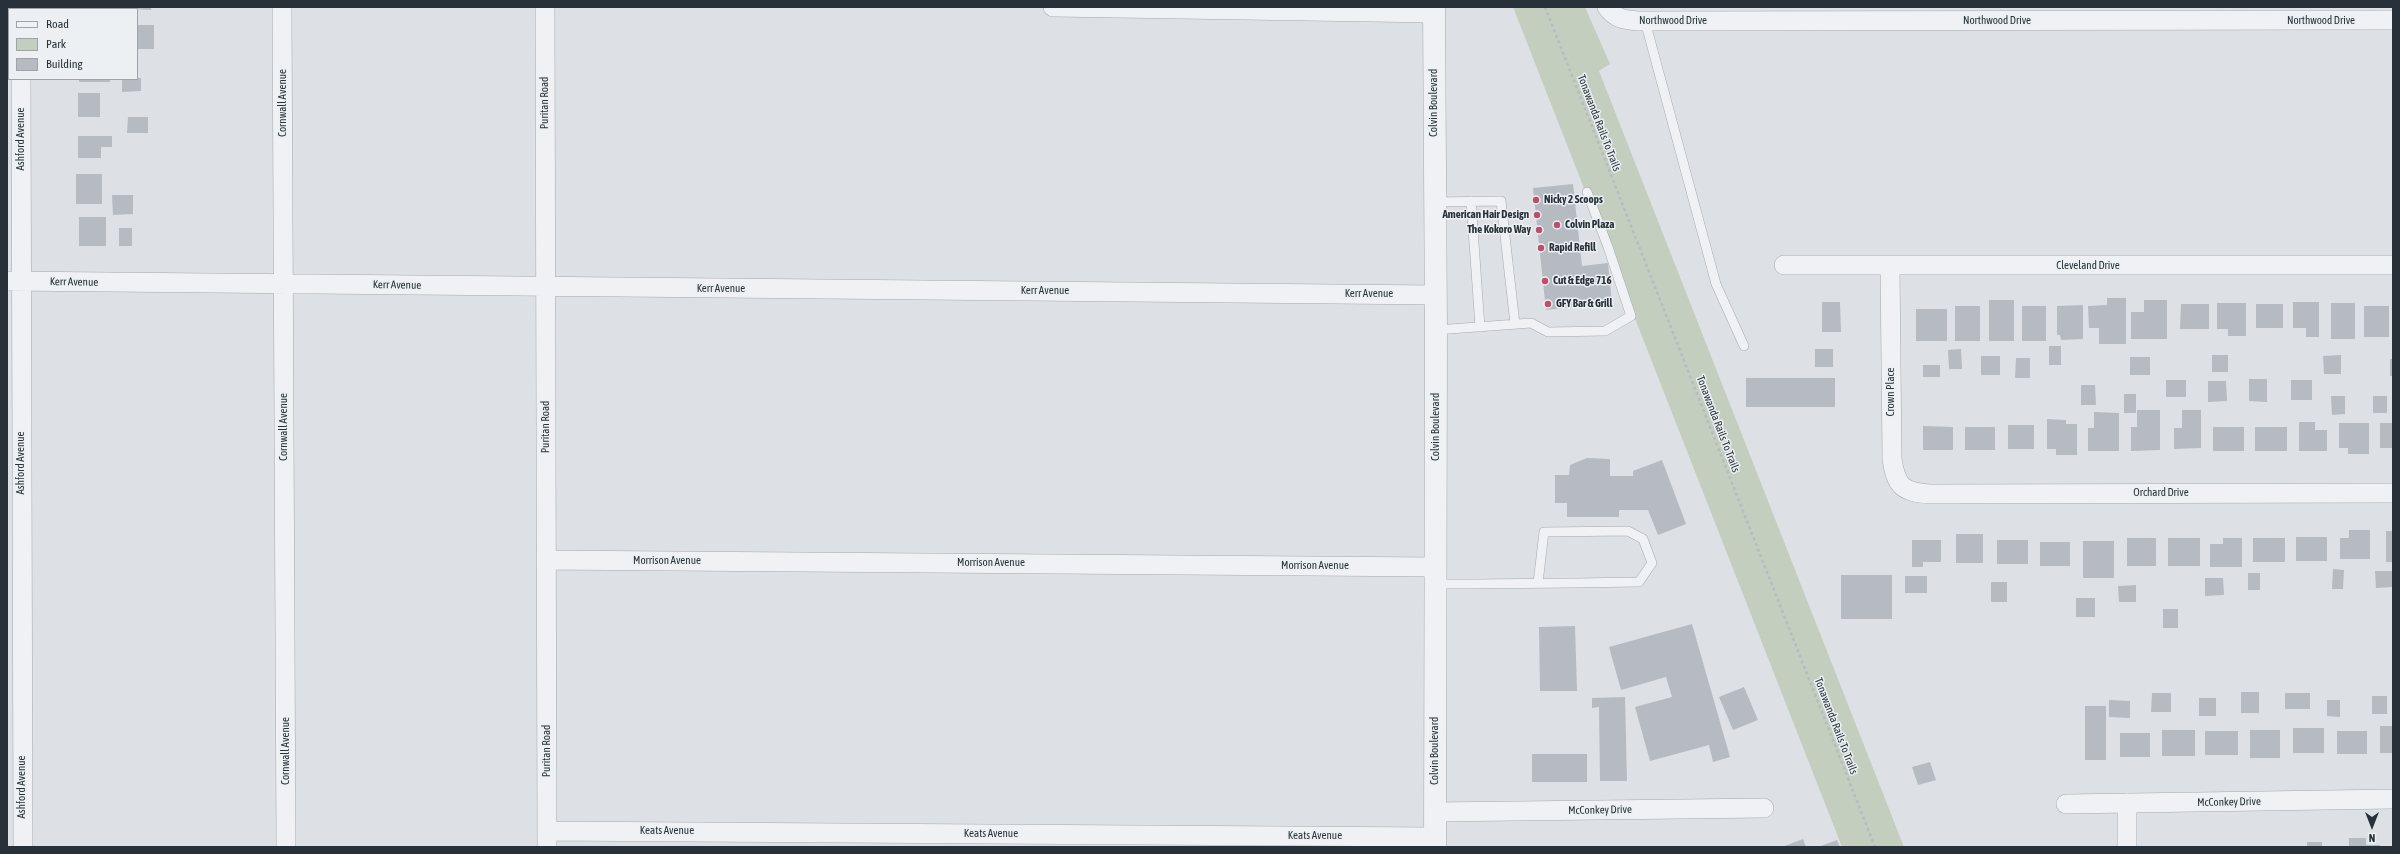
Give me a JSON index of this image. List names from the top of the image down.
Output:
{
  "streets": {
    "street": [
      "Northwood Drive",
      "Cornwall Avenue",
      "Puritan Road",
      "Colvin Boulevard",
      "Ashford Avenue",
      "Cleveland Drive",
      "Kerr Avenue",
      "Crown Place",
      "Orchard Drive",
      "Morrison Avenue",
      "McConkey Drive",
      "Keats Avenue"
    ],
    "path": ["Tonawanda Rails To Trails"]
  },
  "crossings": [
    ["Cornwall Avenue", "Kerr Avenue"],
    ["Puritan Road", "Kerr Avenue"],
    ["Puritan Road", "Morrison Avenue"],
    ["Puritan Road", "Keats Avenue"],
    ["Colvin Boulevard", "Kerr Avenue"],
    ["Colvin Boulevard", "Morrison Avenue"],
    ["Colvin Boulevard", "McConkey Drive"],
    ["Colvin Boulevard", "Keats Avenue"],
    ["Ashford Avenue", "Kerr Avenue"],
    ["Cleveland Drive", "Crown Place"],
    ["Crown Place", "Orchard Drive"]
  ],
  "places": [
    "Nicky 2 Scoops",
    "American Hair Design",
    "Colvin Plaza",
    "The Kokoro Way",
    "Rapid Refill",
    "Cut & Edge 716",
    "GFY Bar & Grill"
  ],
  "legend": ["Road", "Park", "Building"],
  "north": "bottom"
}
